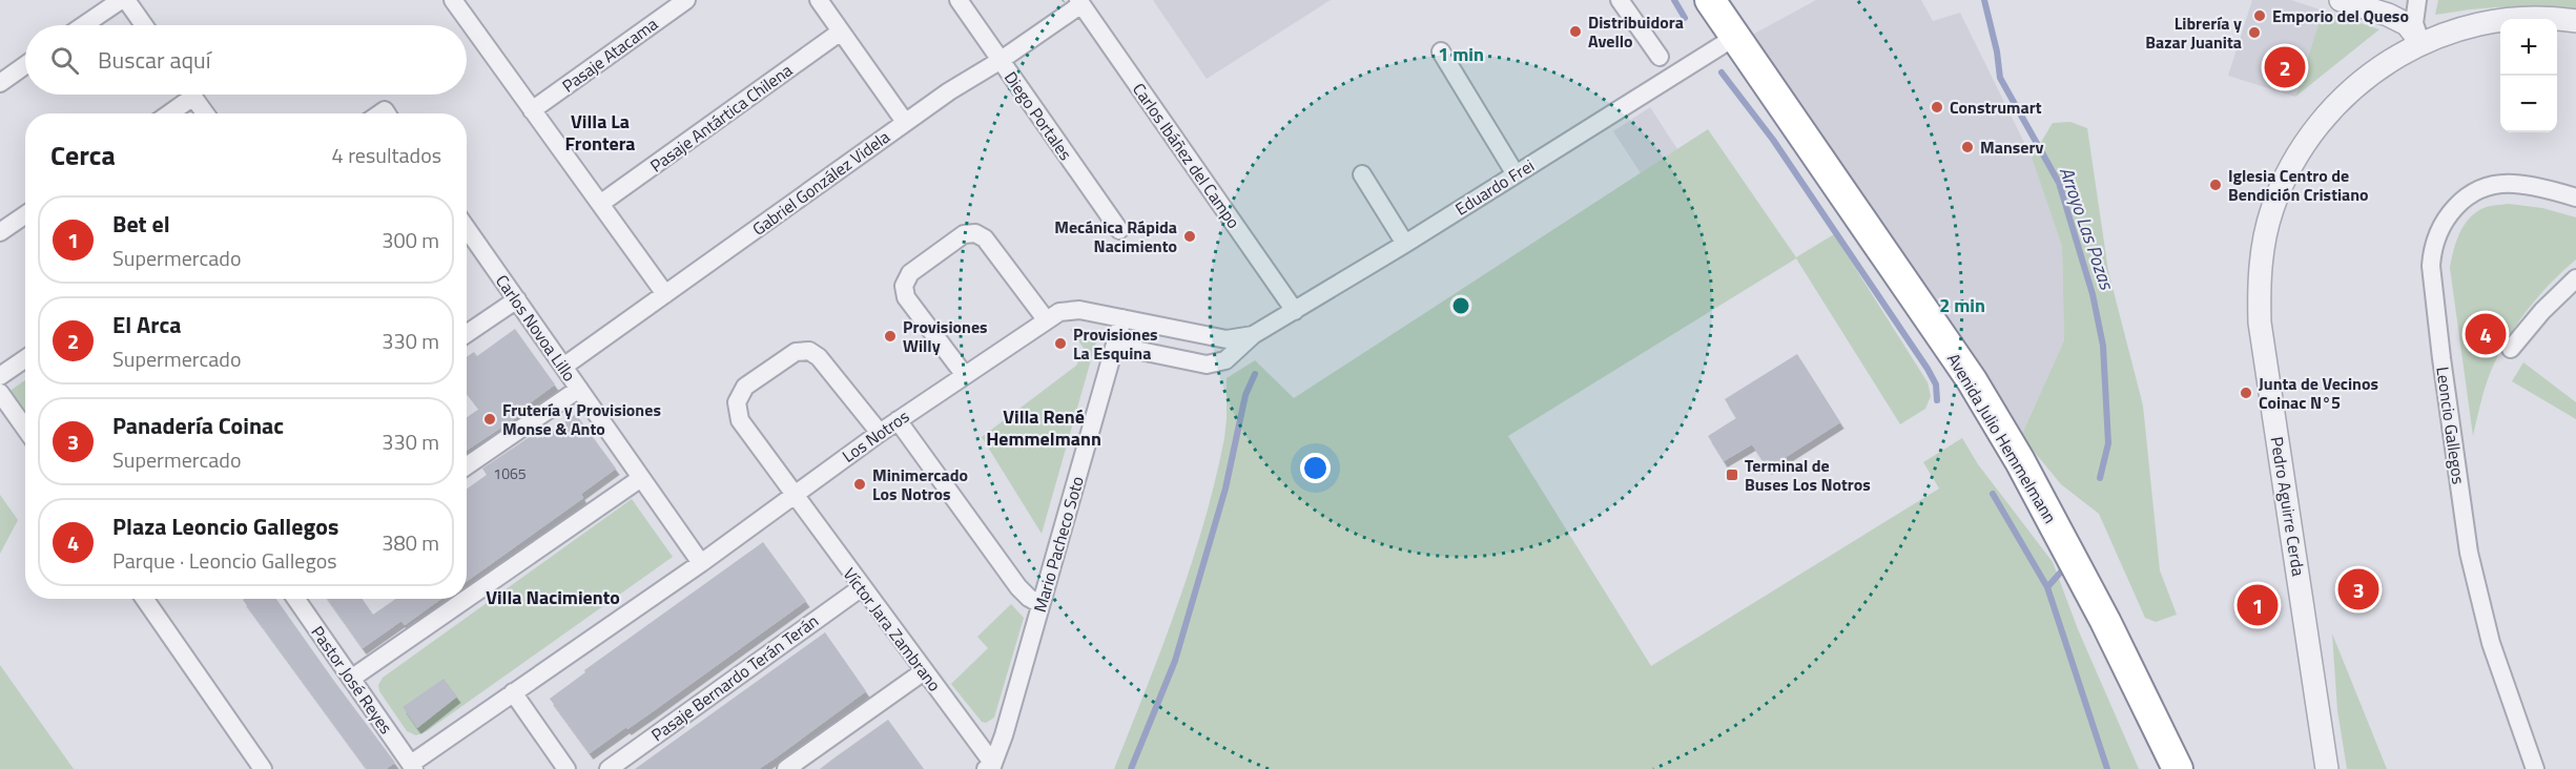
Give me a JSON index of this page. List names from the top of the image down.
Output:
{
  "streets": {
    "highway": ["Avenida Julio Hemmelmann"],
    "street": [
      "Pasaje Atacama",
      "Diego Portales",
      "Pasaje Antártica Chilena",
      "Carlos Ibáñez del Campo",
      "Gabriel González Videla",
      "Eduardo Frei",
      "Carlos Novoa Lillo",
      "Leoncio Gallegos",
      "Los Notros",
      "Pedro Aguirre Cerda",
      "Mario Pacheco Soto",
      "Víctor Jara Zambrano",
      "Pasaje Bernardo Terán Terán",
      "Pastor José Reyes"
    ]
  },
  "crossings": [
    ["Diego Portales", "Gabriel González Videla"],
    ["Carlos Ibáñez del Campo", "Gabriel González Videla"],
    ["Carlos Ibáñez del Campo", "Eduardo Frei"],
    ["Gabriel González Videla", "Carlos Novoa Lillo"],
    ["Eduardo Frei", "Los Notros"],
    ["Eduardo Frei", "Avenida Julio Hemmelmann"],
    ["Carlos Novoa Lillo", "Los Notros"],
    ["Los Notros", "Mario Pacheco Soto"],
    ["Los Notros", "Víctor Jara Zambrano"],
    ["Los Notros", "Pastor José Reyes"],
    ["Mario Pacheco Soto", "Víctor Jara Zambrano"],
    ["Víctor Jara Zambrano", "Pasaje Bernardo Terán Terán"]
  ],
  "districts": ["Villa La Frontera", "Villa René Hemmelmann", "Villa Nacimiento"],
  "water": ["Arroyo Las Pozas"],
  "places": {
    "other": [
      "Emporio del Queso",
      "Distribuidora Avello",
      "Librería y Bazar Juanita",
      "Construmart",
      "Manserv",
      "Iglesia Centro de Bendición Cristiano",
      "Mecánica Rápida Nacimiento",
      "Provisiones Willy",
      "Provisiones La Esquina",
      "Junta de Vecinos Coinac N°5",
      "Frutería y Provisiones Monse & Anto",
      "Minimercado Los Notros"
    ],
    "transit": ["Terminal de Buses Los Notros"]
  },
  "house_numbers": ["1065"],
  "page": {
    "map_buttons": ["+", "−"],
    "search": "Buscar aquí",
    "pins": [
      "2",
      "4",
      "3",
      "1"
    ],
    "heading": ["Cerca", "4 resultados"],
    "list": [
      {
        "mark": "1",
        "name": "Bet el",
        "note": "Supermercado",
        "value": "300 m"
      },
      {
        "mark": "2",
        "name": "El Arca",
        "note": "Supermercado",
        "value": "330 m"
      },
      {
        "mark": "3",
        "name": "Panadería Coinac",
        "note": "Supermercado",
        "value": "330 m"
      },
      {
        "mark": "4",
        "name": "Plaza Leoncio Gallegos",
        "note": "Parque · Leoncio Gallegos",
        "value": "380 m"
      }
    ]
  },
  "rings": ["1 min", "2 min"]
}
